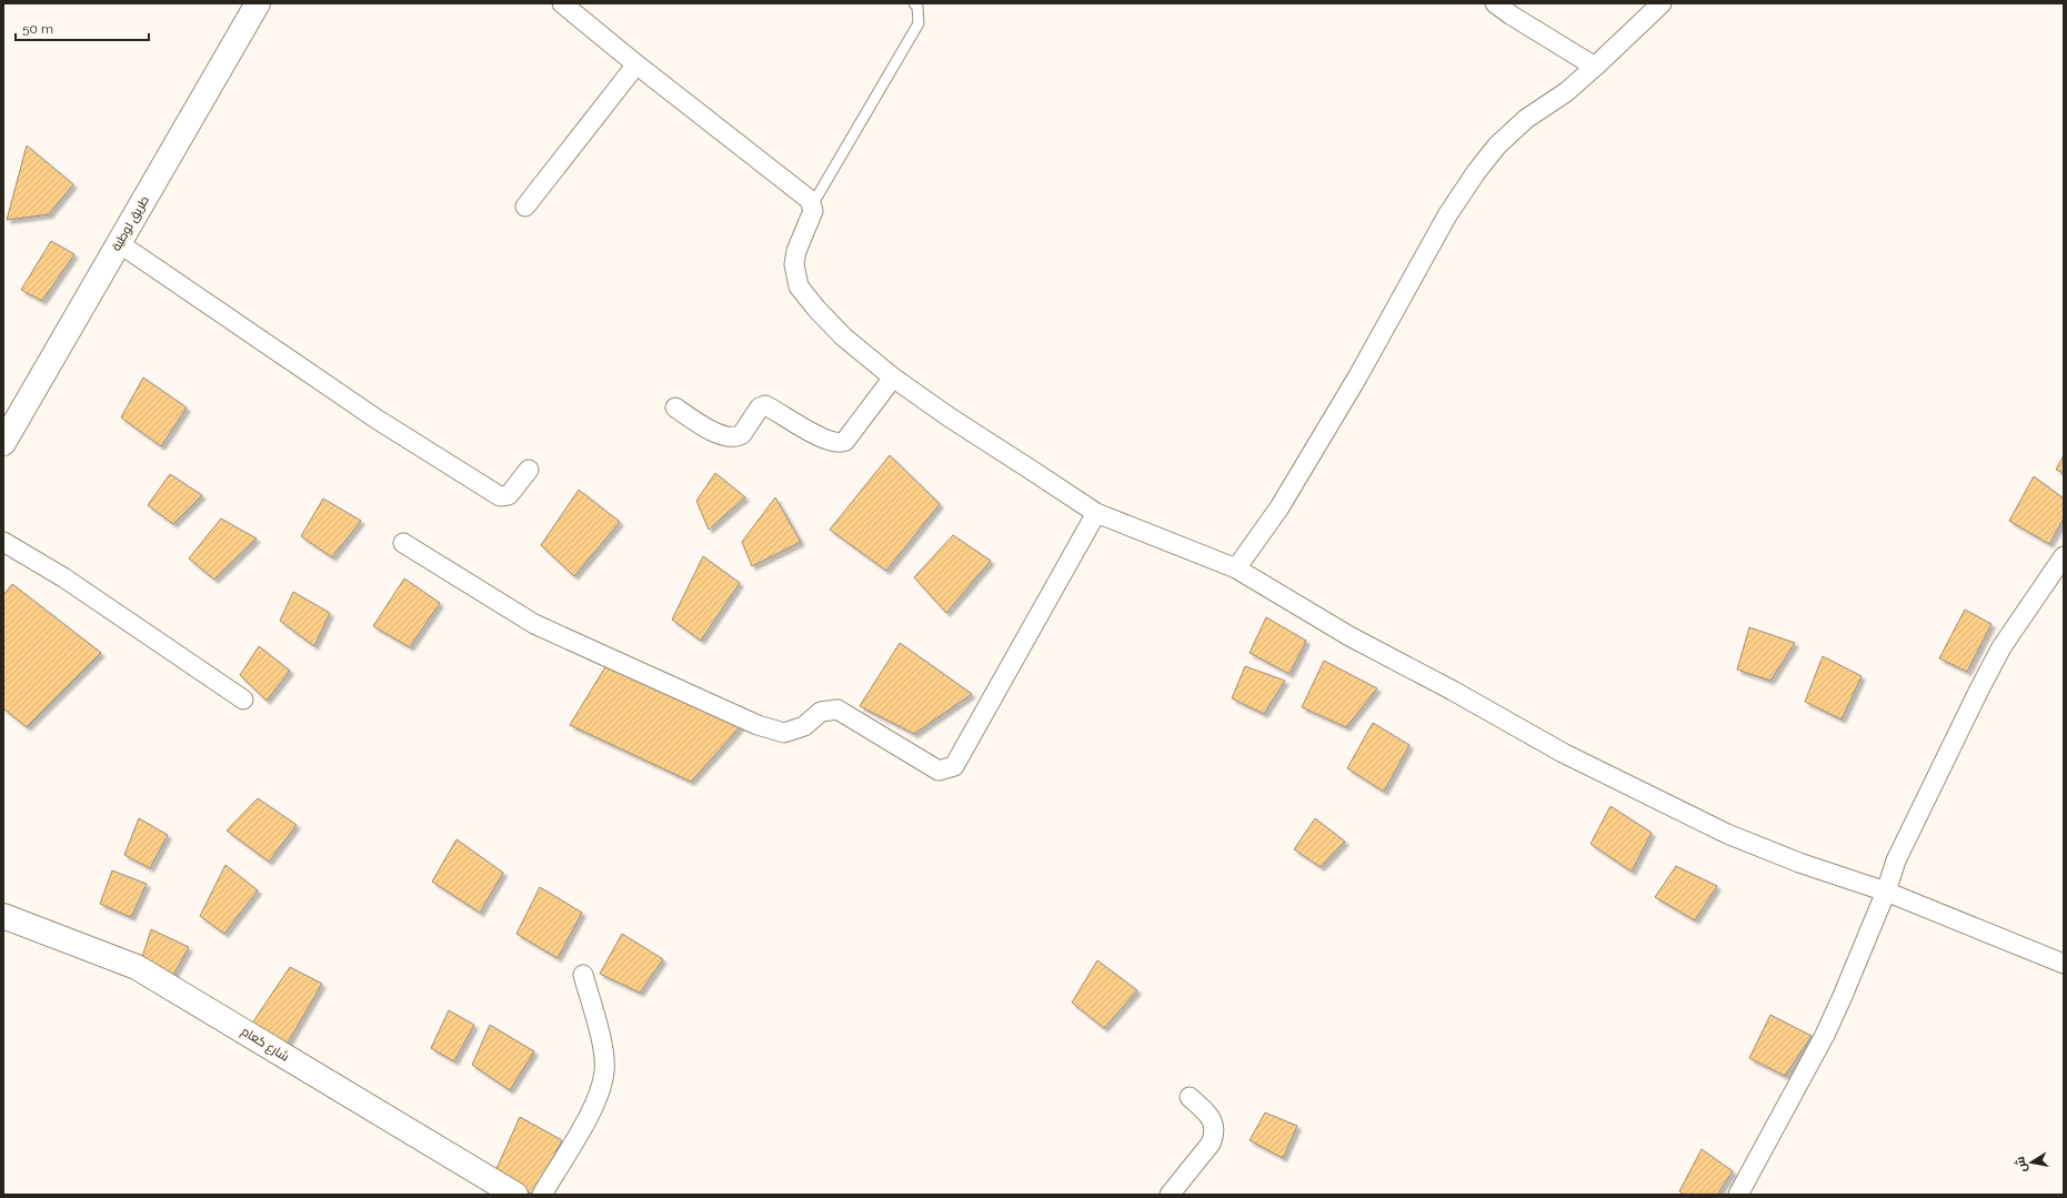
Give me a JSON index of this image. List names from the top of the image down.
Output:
{
  "streets": {
    "street": ["طريق لوطية", "شارع كعام"]
  },
  "scale_bar": "50 m",
  "north": "left"
}
